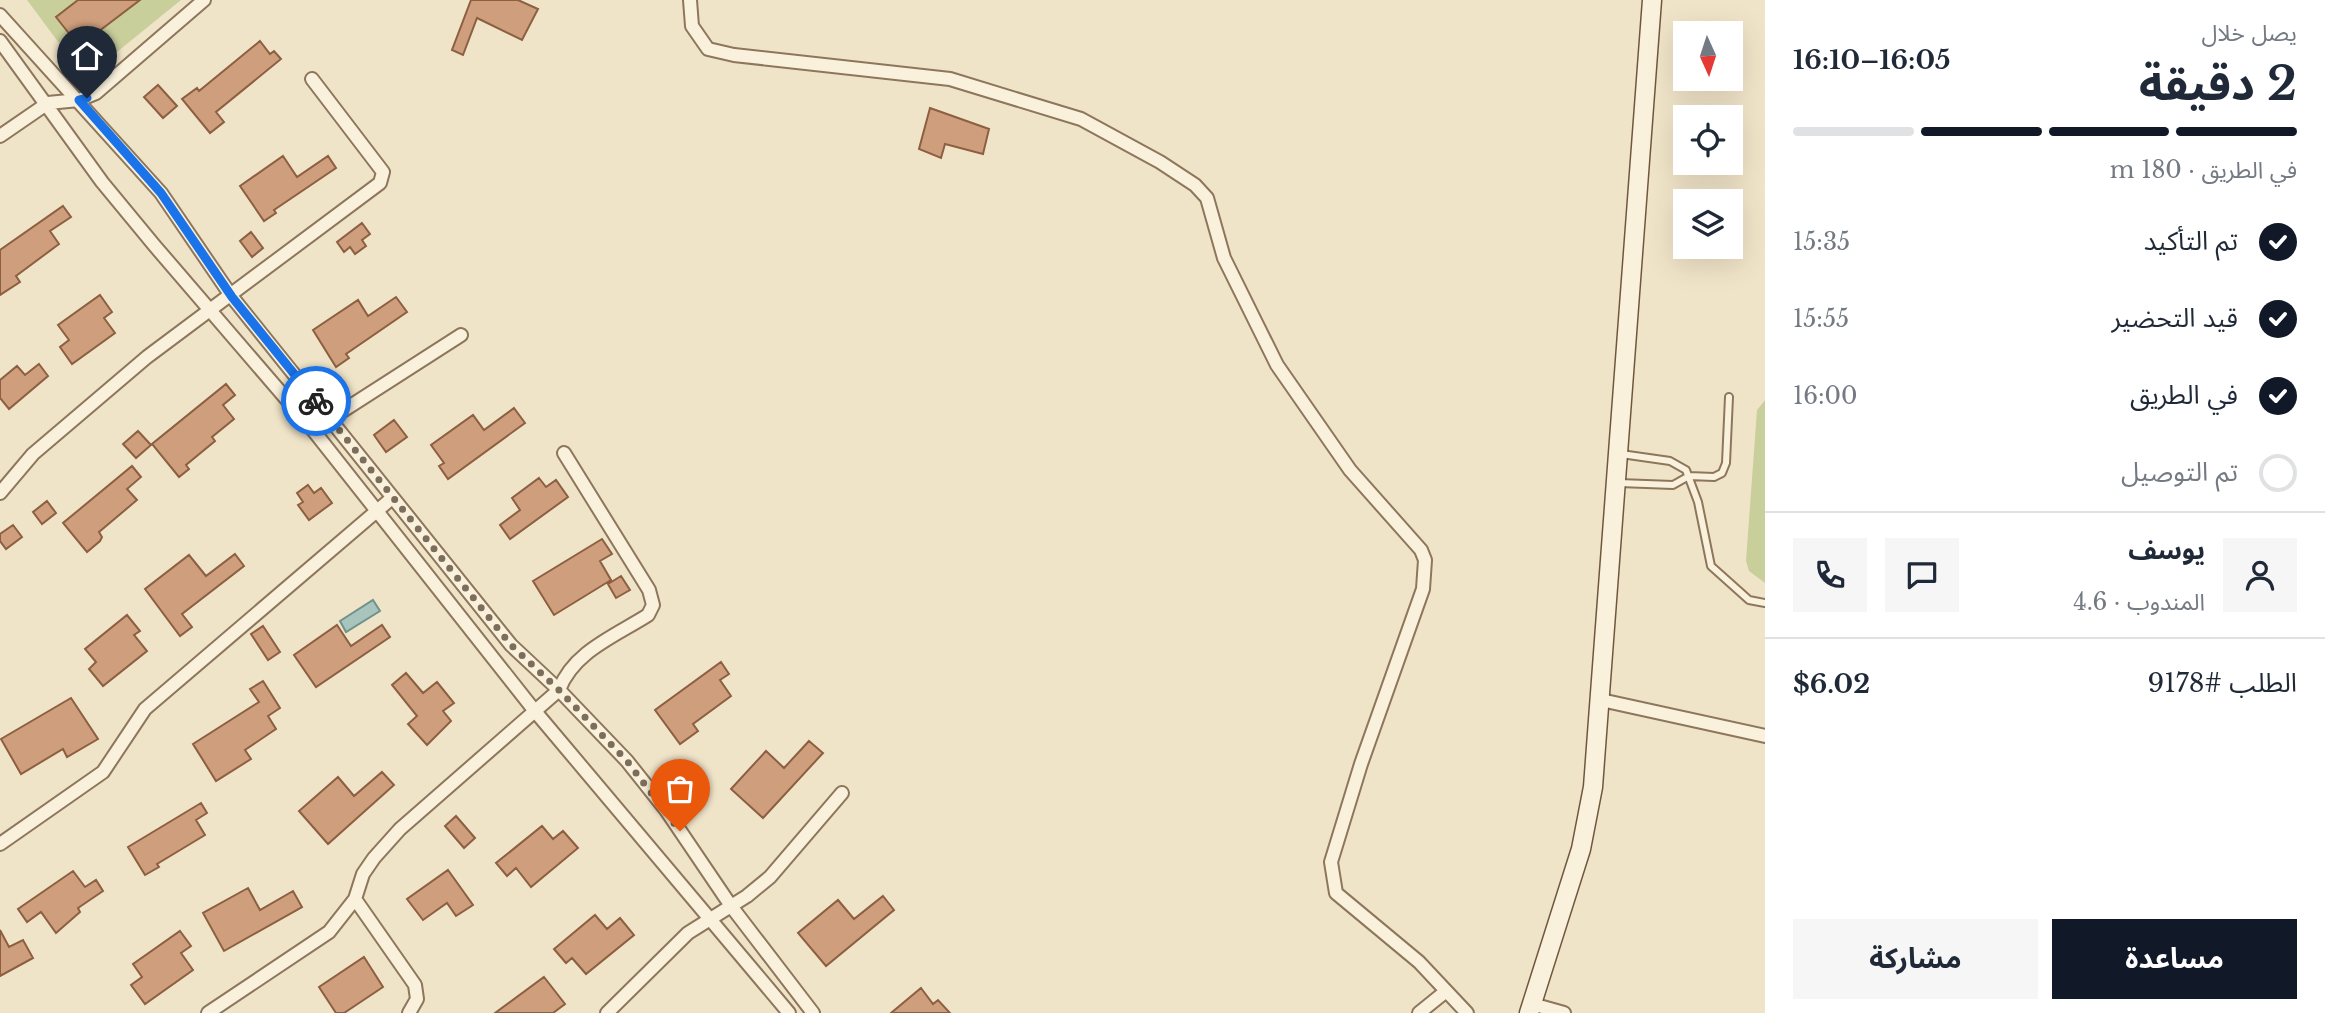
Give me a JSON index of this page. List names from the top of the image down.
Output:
{
  "north": "bottom",
  "page": {
    "heading": ["2 دقيقة", "يصل خلال", "16:05–16:10"],
    "panel": [
      "يوسف",
      "المندوب · 4.6",
      "الطلب #9178",
      "$6.02"
    ],
    "bar": "في الطريق · 180 m",
    "list": [
      ["تم التأكيد", "15:35"],
      ["قيد التحضير", "15:55"],
      ["في الطريق", "16:00"],
      "تم التوصيل"
    ],
    "buttons": ["مساعدة", "مشاركة"]
  }
}
